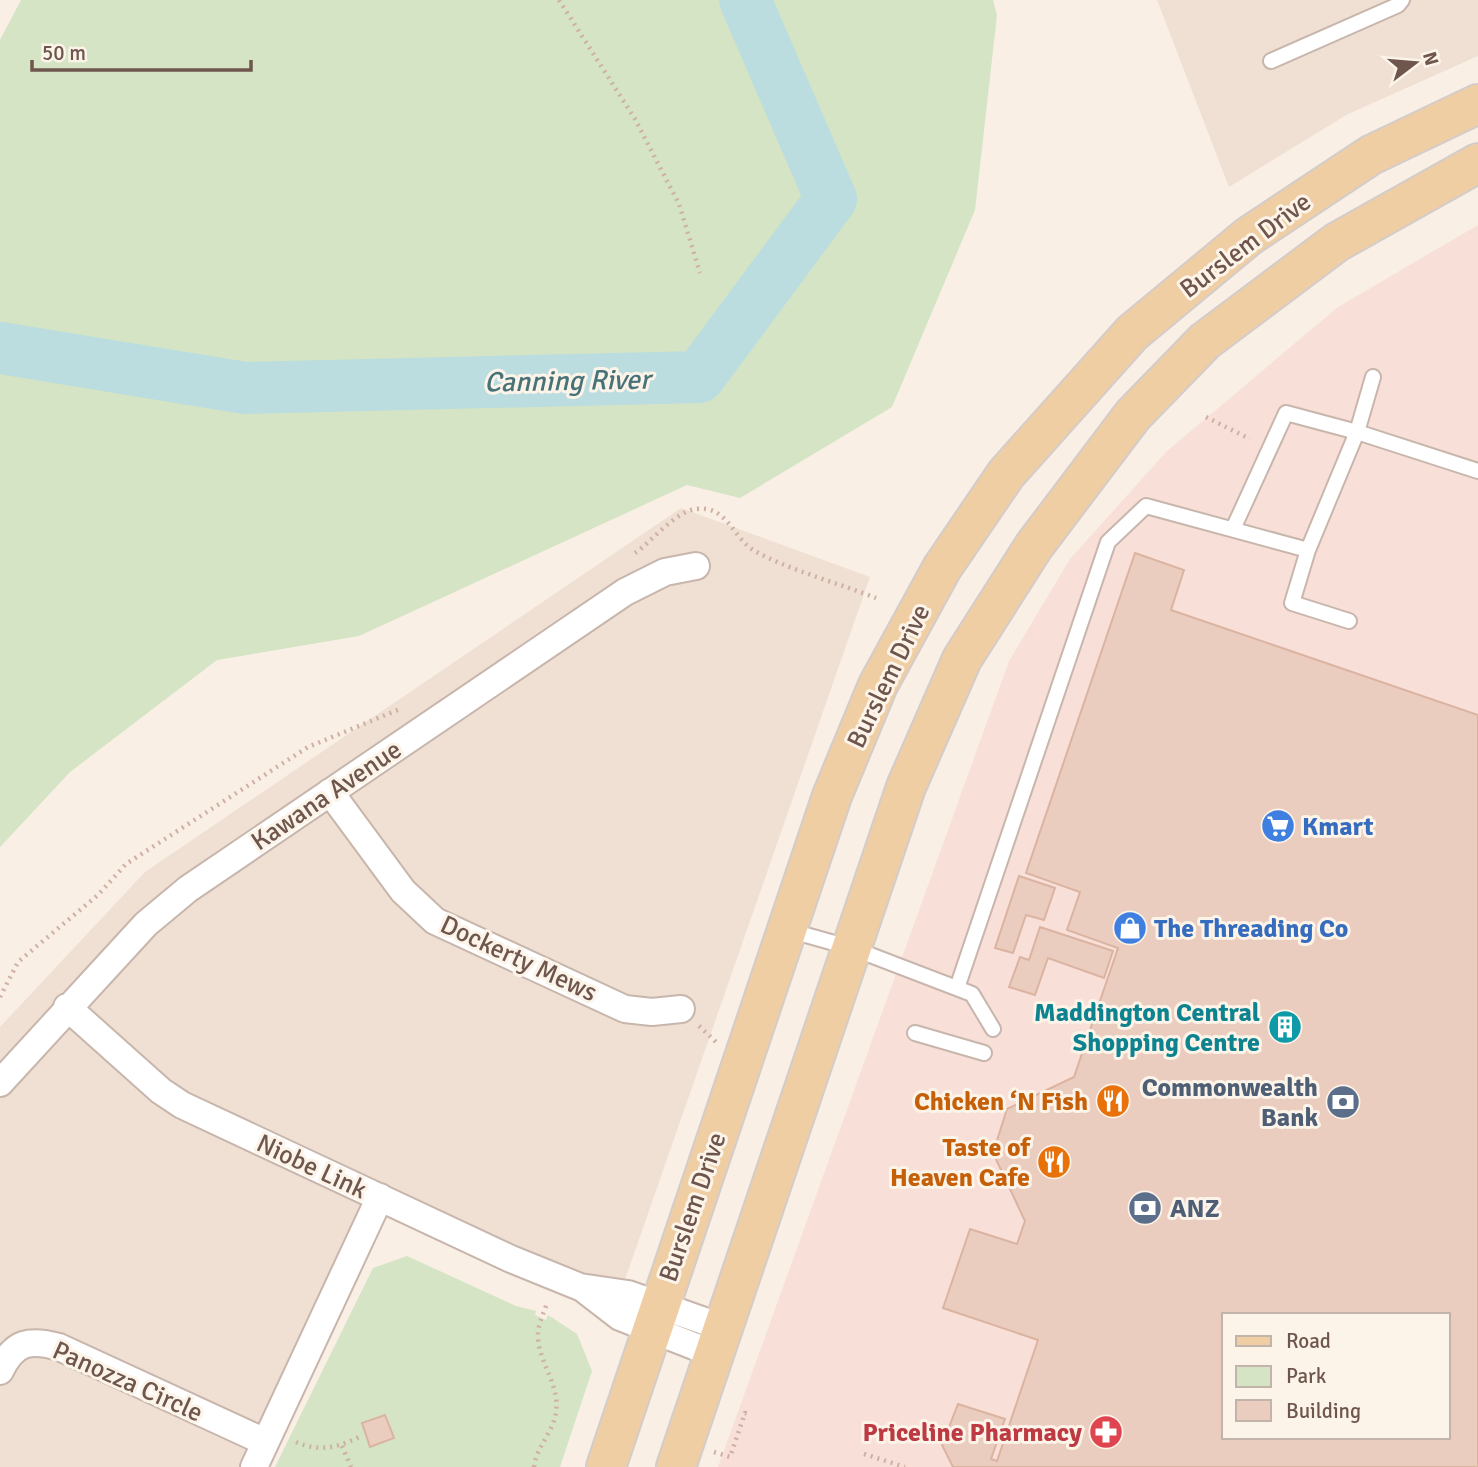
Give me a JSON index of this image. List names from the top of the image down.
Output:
{
  "streets": {
    "main road": ["Burslem Drive"],
    "street": [
      "Kawana Avenue",
      "Dockerty Mews",
      "Niobe Link",
      "Panozza Circle"
    ]
  },
  "crossings": [
    ["Burslem Drive", "Niobe Link"],
    ["Kawana Avenue", "Dockerty Mews"],
    ["Kawana Avenue", "Niobe Link"]
  ],
  "water": ["Canning River"],
  "places": {
    "supermarket": ["Kmart"],
    "shop": ["The Threading Co"],
    "building": ["Maddington Central Shopping Centre"],
    "restaurant": ["Chicken ‘N Fish", "Taste of Heaven Cafe"],
    "bank": ["Commonwealth Bank", "ANZ"],
    "pharmacy": ["Priceline Pharmacy"]
  },
  "legend": ["Road", "Park", "Building"],
  "scale_bar": "50 m",
  "north": "right"
}
